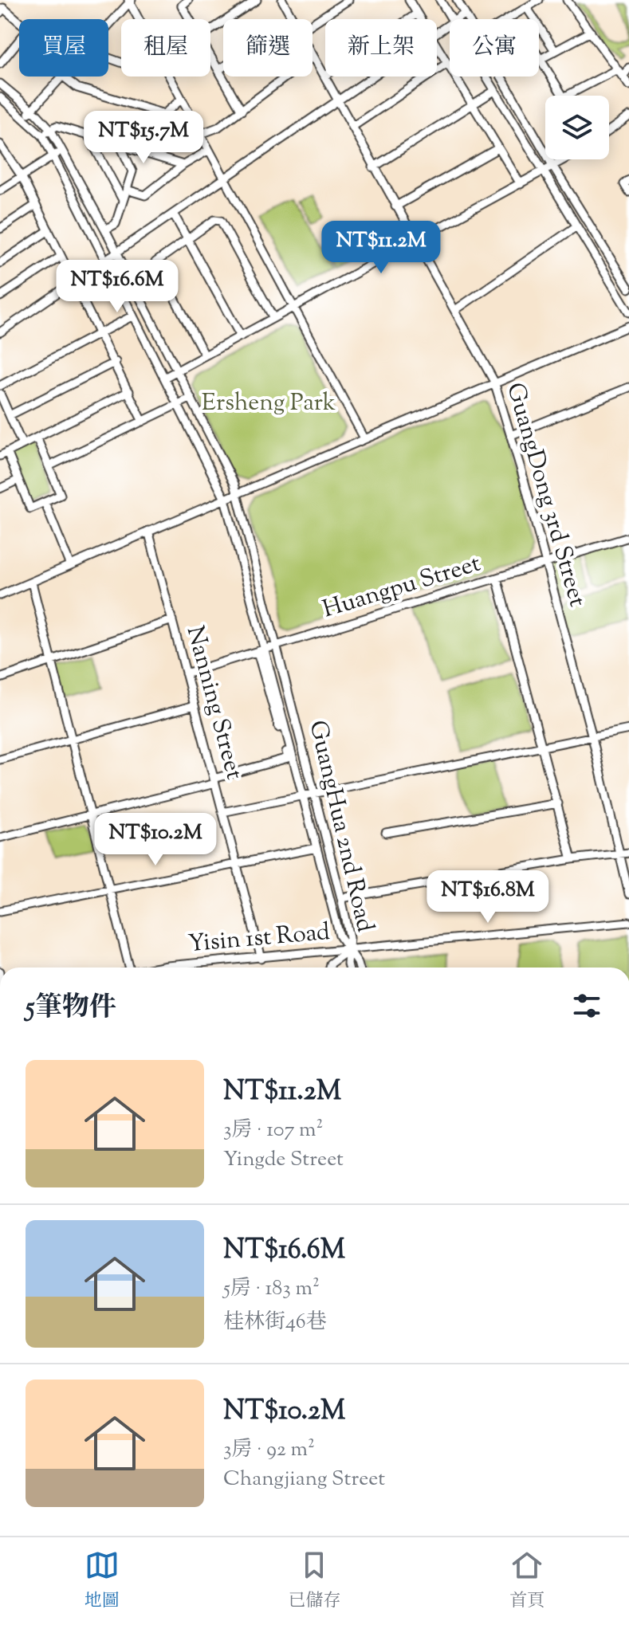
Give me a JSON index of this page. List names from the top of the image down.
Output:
{
  "streets": {
    "street": [
      "GuangDong 3rd Street",
      "Huangpu Street",
      "Nanning Street",
      "GuangHua 2nd Road",
      "Yisin 1st Road"
    ]
  },
  "crossings": [
    ["GuangDong 3rd Street", "Huangpu Street"],
    ["Huangpu Street", "Nanning Street"],
    ["Huangpu Street", "GuangHua 2nd Road"],
    ["Nanning Street", "Yisin 1st Road"],
    ["GuangHua 2nd Road", "Yisin 1st Road"]
  ],
  "parks": ["Ersheng Park"],
  "page": {
    "chip": [
      "買屋",
      "租屋",
      "篩選",
      "新上架",
      "公寓"
    ],
    "price": [
      "NT$15.7M",
      "NT$11.2M",
      "NT$16.6M",
      "NT$10.2M",
      "NT$16.8M"
    ],
    "heading": "5筆物件",
    "list": [
      {
        "name": "NT$11.2M",
        "note": "3房 · 107 m² · Yingde Street"
      },
      {
        "name": "NT$16.6M",
        "note": "5房 · 183 m² · 桂林街46巷"
      },
      {
        "name": "NT$10.2M",
        "note": "3房 · 92 m² · Changjiang Street"
      }
    ],
    "tabs": ["地圖", "已儲存", "首頁"]
  }
}
